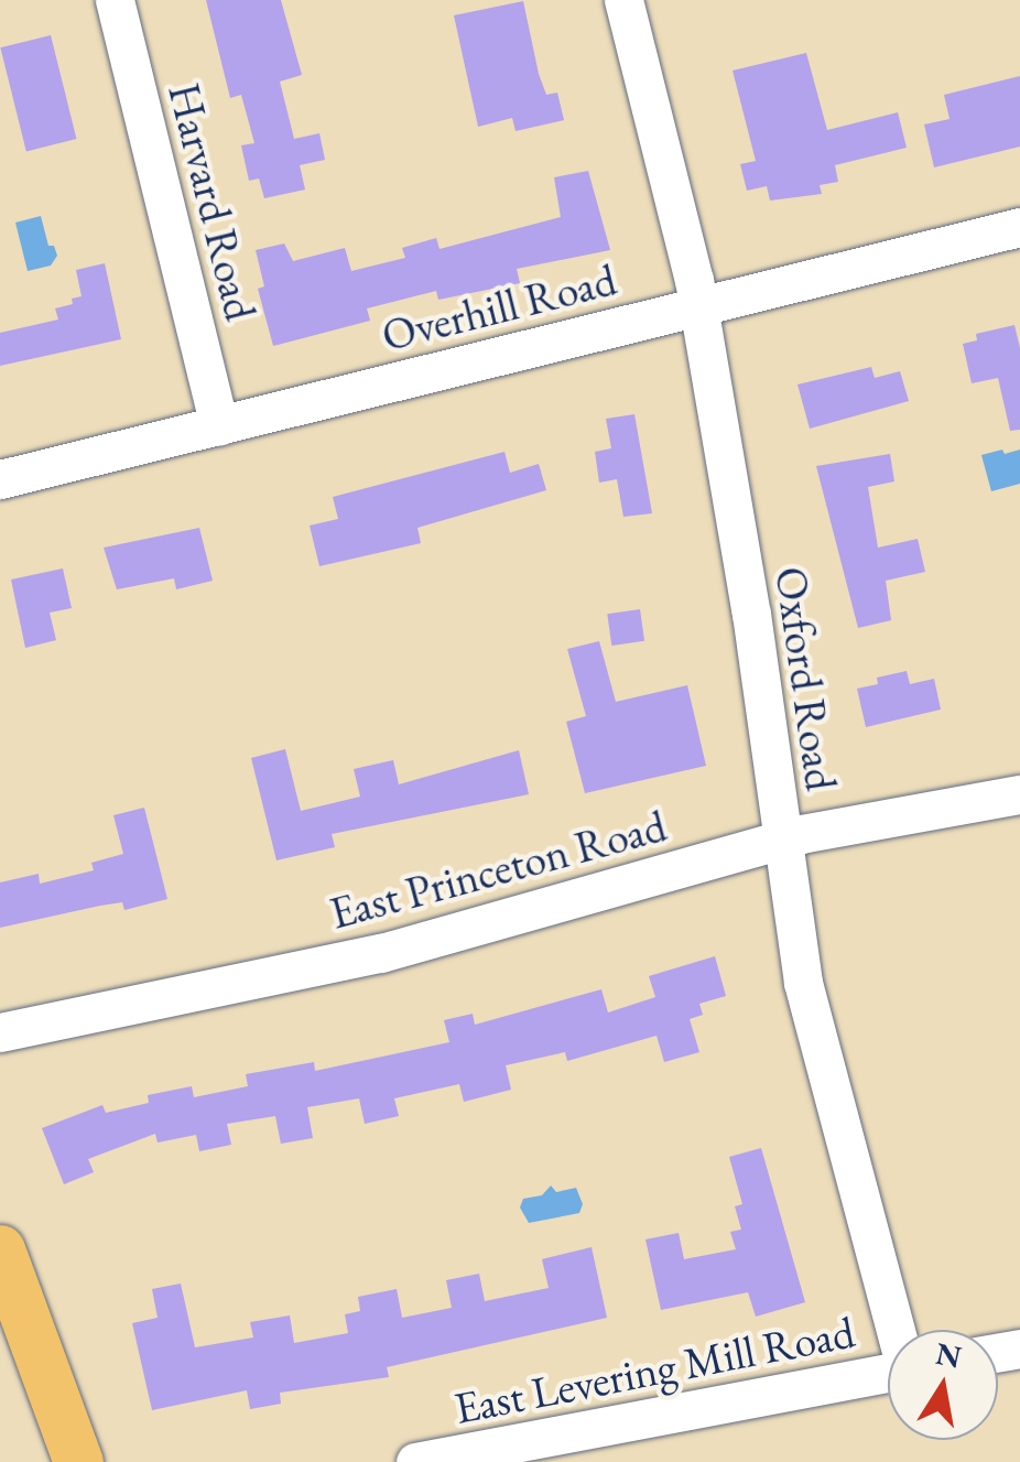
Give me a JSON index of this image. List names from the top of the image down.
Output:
{
  "streets": {
    "street": [
      "Harvard Road",
      "Overhill Road",
      "Oxford Road",
      "East Princeton Road",
      "East Levering Mill Road"
    ]
  },
  "crossings": [
    ["Harvard Road", "Overhill Road"],
    ["Overhill Road", "Oxford Road"],
    ["Oxford Road", "East Princeton Road"]
  ],
  "north": "top"
}
